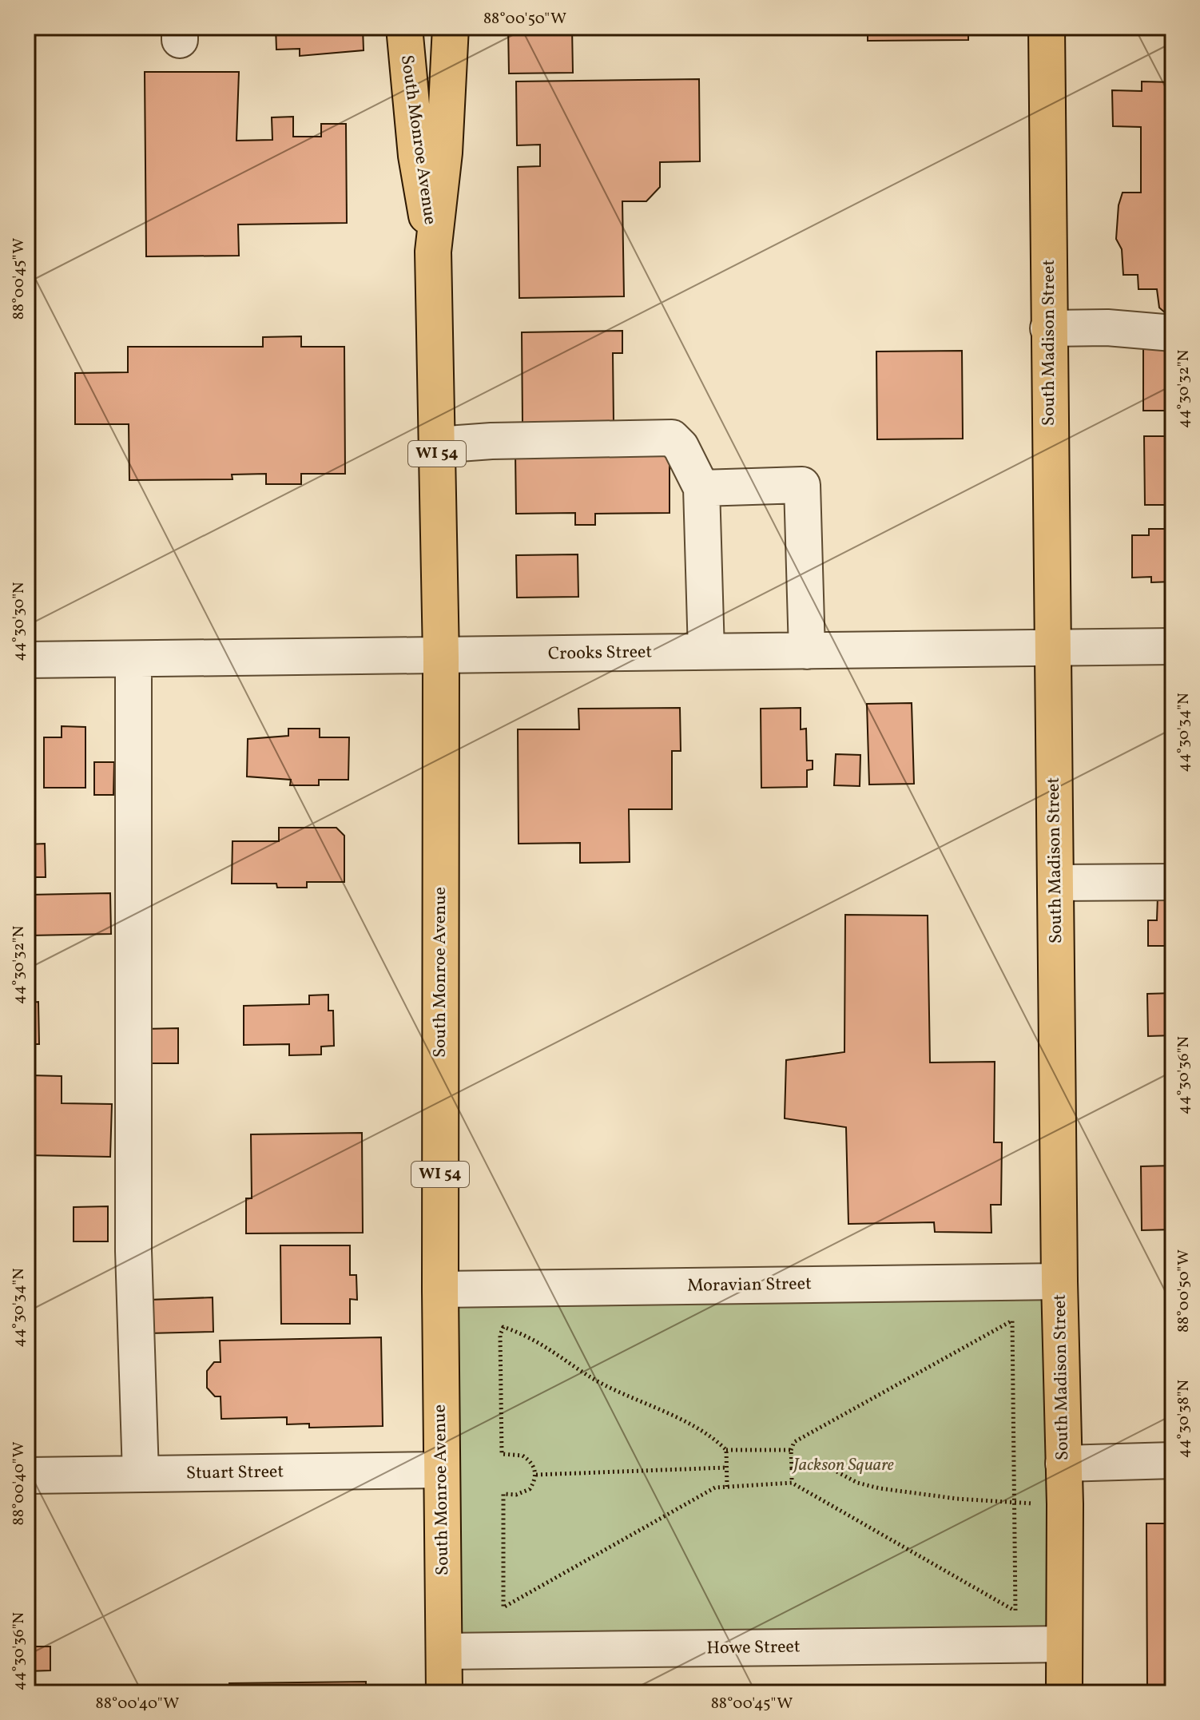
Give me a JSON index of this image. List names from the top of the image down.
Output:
{
  "streets": {
    "main road": ["South Monroe Avenue", "South Madison Street", "WI 54"],
    "street": [
      "Crooks Street",
      "Moravian Street",
      "Stuart Street",
      "Howe Street"
    ]
  },
  "crossings": [
    ["South Monroe Avenue", "Crooks Street"],
    ["South Monroe Avenue", "Moravian Street"],
    ["South Monroe Avenue", "Stuart Street"],
    ["South Monroe Avenue", "Howe Street"],
    ["South Madison Street", "Crooks Street"],
    ["South Madison Street", "Moravian Street"],
    ["South Madison Street", "Howe Street"]
  ],
  "parks": ["Jackson Square"],
  "coordinates": [
    "88°00'50\"W",
    "88°00'45\"W",
    "44°30'32\"N",
    "44°30'30\"N",
    "44°30'34\"N",
    "44°30'36\"N",
    "44°30'38\"N",
    "88°00'40\"W"
  ]
}
